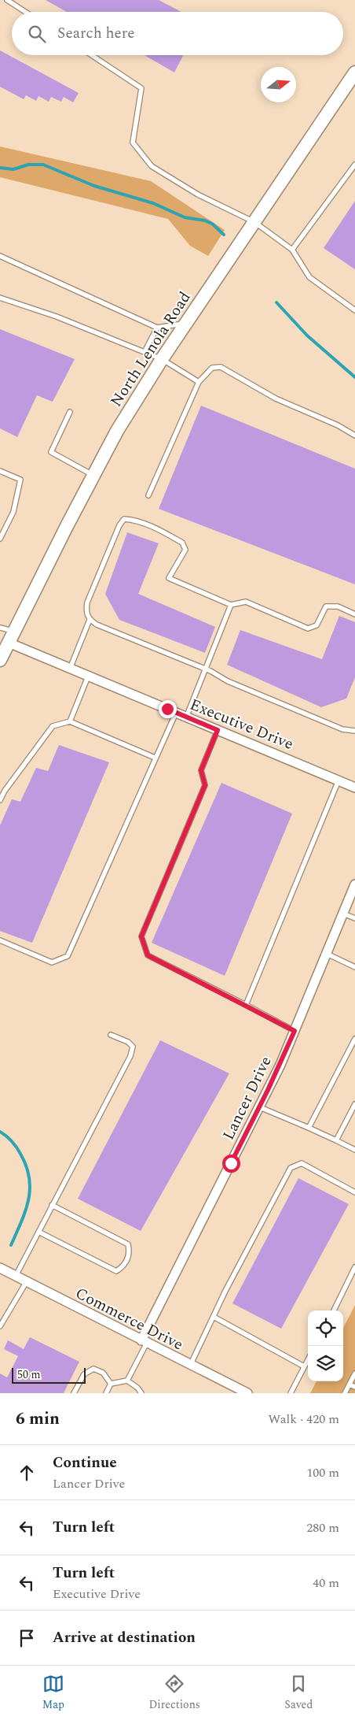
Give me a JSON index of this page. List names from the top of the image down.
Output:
{
  "streets": {
    "main road": ["North Lenola Road"],
    "street": ["Executive Drive", "Lancer Drive", "Commerce Drive"]
  },
  "crossings": [
    ["North Lenola Road", "Executive Drive"],
    ["Lancer Drive", "Commerce Drive"]
  ],
  "scale_bar": "50 m",
  "north": "right",
  "page": {
    "search": "Search here",
    "scale": "50 m",
    "heading": ["6 min", "Walk · 420 m"],
    "list": [
      ["Continue", "Lancer Drive", "100 m"],
      ["Turn left", "280 m"],
      ["Turn left", "Executive Drive", "40 m"],
      "Arrive at destination"
    ],
    "nav": ["Map", "Directions", "Saved"]
  }
}
